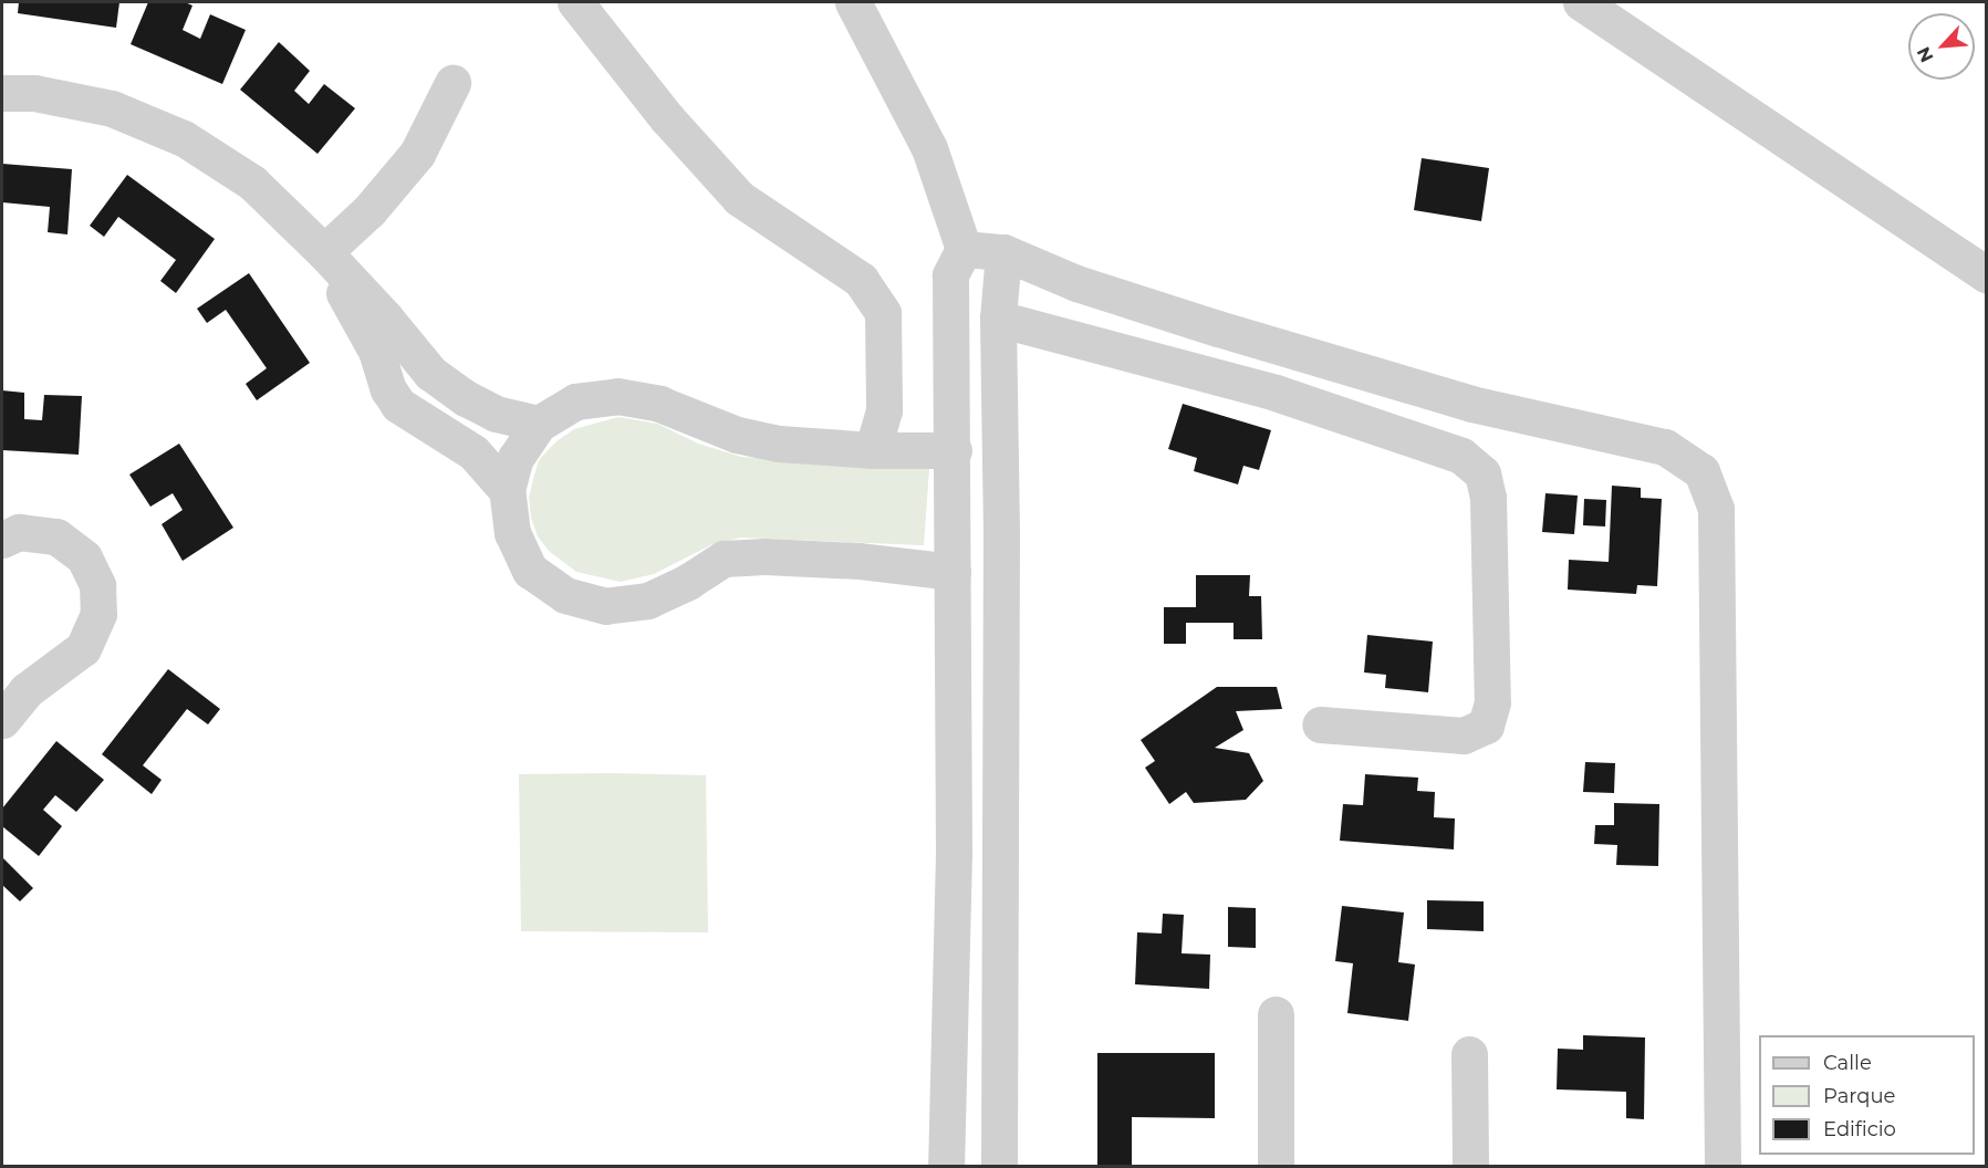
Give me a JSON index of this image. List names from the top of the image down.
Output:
{
  "legend": ["Calle", "Parque", "Edificio"],
  "north": "bottom left"
}
